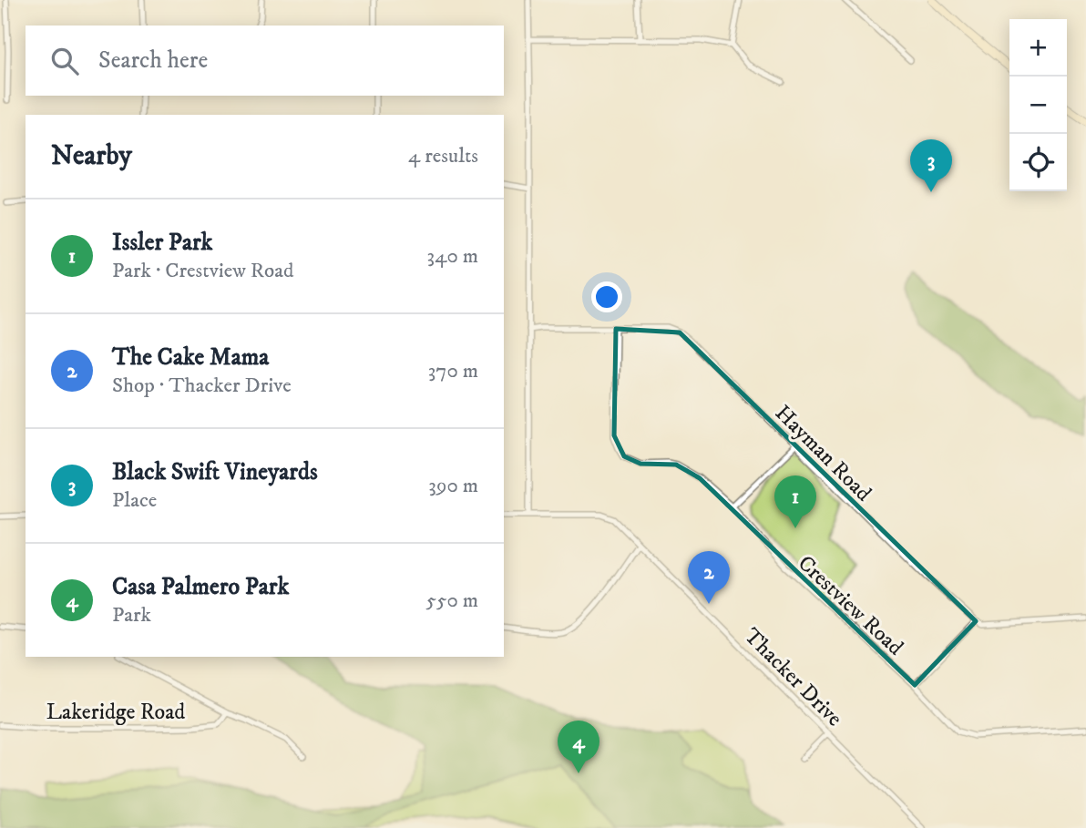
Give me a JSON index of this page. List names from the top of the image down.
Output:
{
  "streets": {
    "street": [
      "Hayman Road",
      "Crestview Road",
      "Thacker Drive",
      "Lakeridge Road"
    ]
  },
  "crossings": [
    ["Hayman Road", "Crestview Road"]
  ],
  "page": {
    "map_buttons": ["+", "−"],
    "search": "Search here",
    "heading": ["Nearby", "4 results"],
    "pins": [
      "3",
      "1",
      "2",
      "4"
    ],
    "list": [
      {
        "mark": "1",
        "name": "Issler Park",
        "note": "Park · Crestview Road",
        "value": "340 m"
      },
      {
        "mark": "2",
        "name": "The Cake Mama",
        "note": "Shop · Thacker Drive",
        "value": "370 m"
      },
      {
        "mark": "3",
        "name": "Black Swift Vineyards",
        "note": "Place",
        "value": "390 m"
      },
      {
        "mark": "4",
        "name": "Casa Palmero Park",
        "note": "Park",
        "value": "550 m"
      }
    ]
  }
}
